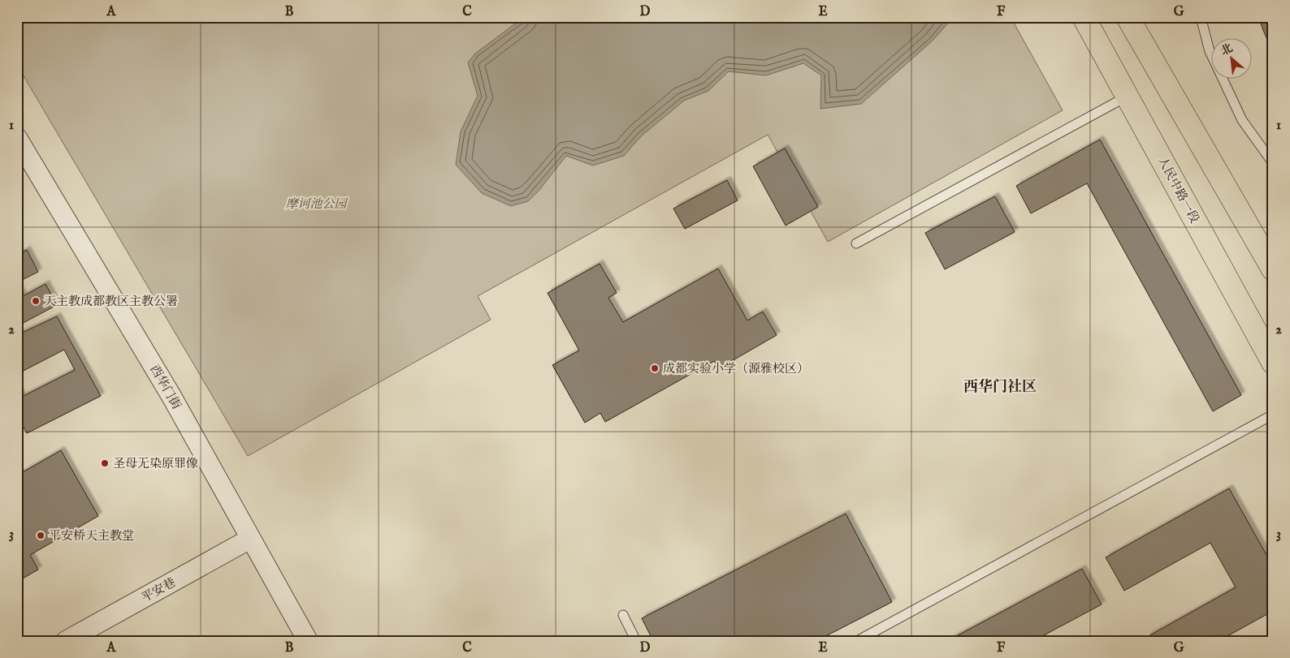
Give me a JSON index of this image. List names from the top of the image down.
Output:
{
  "streets": {
    "main road": ["人民中路一段"],
    "street": ["西华门街", "平安巷"]
  },
  "crossings": [
    ["西华门街", "平安巷"]
  ],
  "districts": ["西华门社区"],
  "parks": ["摩诃池公园"],
  "places": [
    "天主教成都教区主教公署",
    "成都实验小学（源雅校区）",
    "圣母无染原罪像",
    "平安桥天主教堂"
  ],
  "north": "top left",
  "grid": {
    "columns": [
      "A",
      "B",
      "C",
      "D",
      "E",
      "F",
      "G"
    ],
    "rows": ["1", "2", "3"]
  }
}
